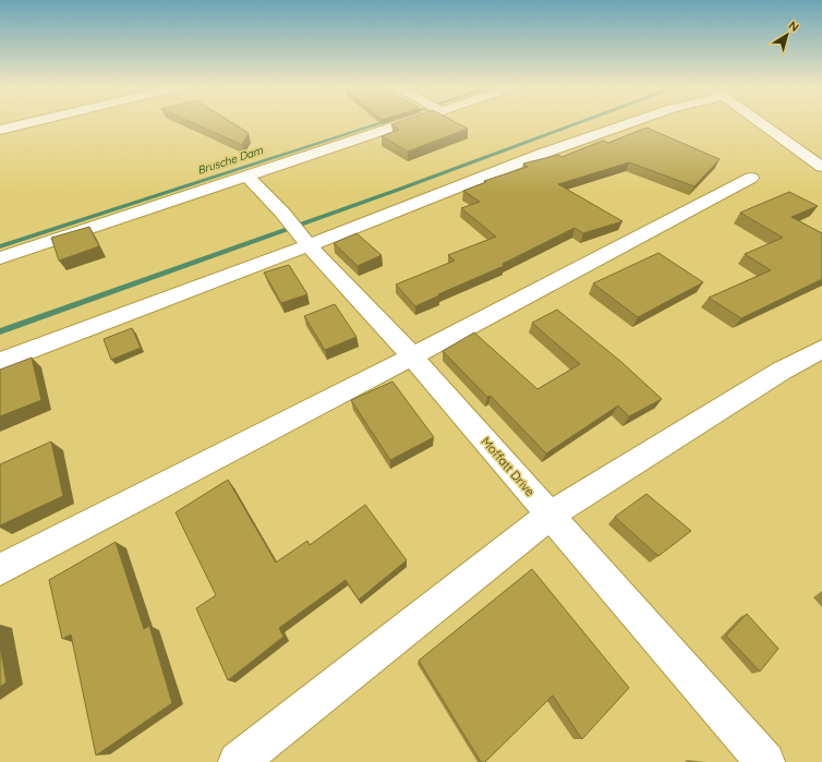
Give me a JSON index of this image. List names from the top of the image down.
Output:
{
  "streets": {
    "street": ["Moffatt Drive"]
  },
  "water": ["Brusche Dam"],
  "north": "top right"
}
